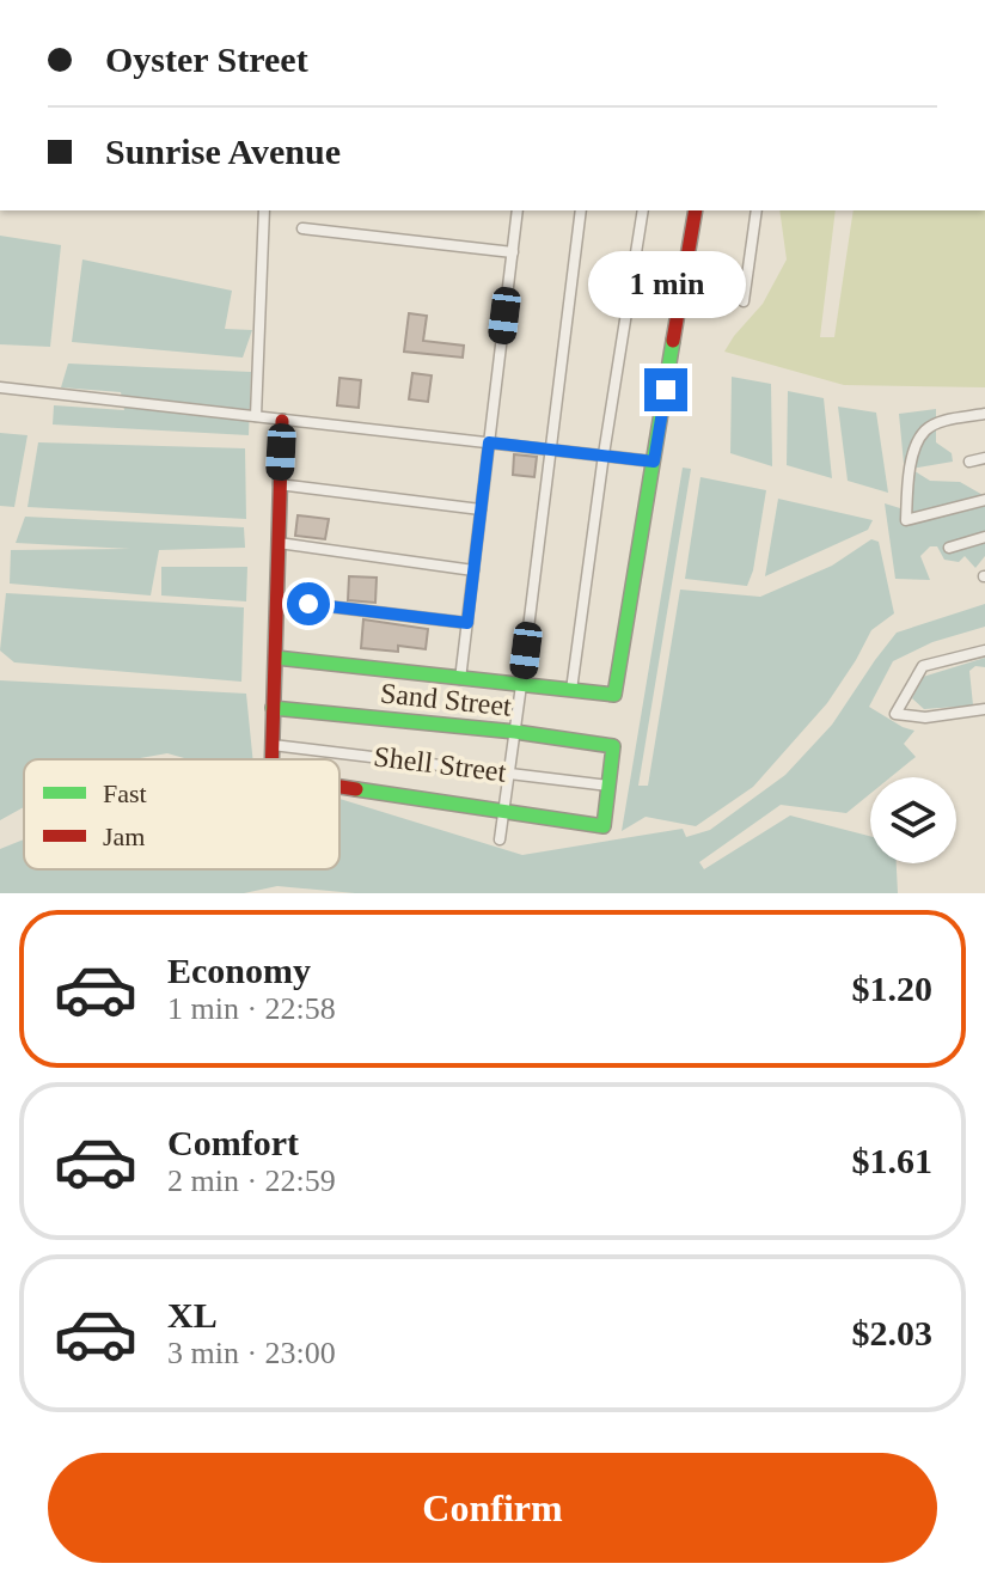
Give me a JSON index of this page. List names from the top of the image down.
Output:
{
  "streets": {
    "street": ["Sand Street", "Shell Street"]
  },
  "crossings": [
    ["Sand Street", "Shell Street"]
  ],
  "legend": ["Fast", "Jam"],
  "page": {
    "banner": ["Oyster Street", "Sunrise Avenue"],
    "bubble": "1 min",
    "list": [
      {
        "name": "Economy",
        "note": "1 min · 22:58",
        "value": "$1.20"
      },
      {
        "name": "Comfort",
        "note": "2 min · 22:59",
        "value": "$1.61"
      },
      {
        "name": "XL",
        "note": "3 min · 23:00",
        "value": "$2.03"
      }
    ],
    "buttons": "Confirm"
  }
}
